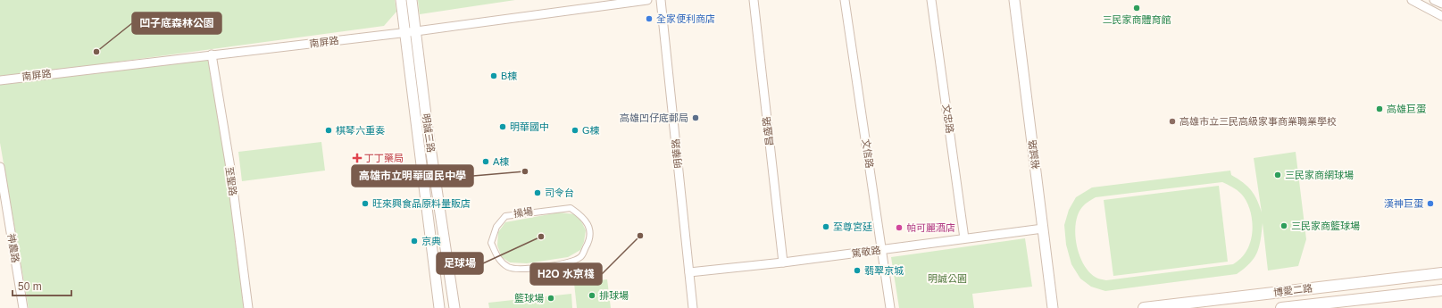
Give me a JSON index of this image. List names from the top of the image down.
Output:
{
  "streets": {
    "main road": ["博愛二路"],
    "street": [
      "南屏路",
      "文忠路",
      "昌盛路",
      "明誠三路",
      "明華路",
      "文信路",
      "裕誠路",
      "至聖路",
      "操場",
      "神農路",
      "篤敬路"
    ]
  },
  "crossings": [
    ["南屏路", "明誠三路"],
    ["南屏路", "至聖路"],
    ["文忠路", "篤敬路"],
    ["昌盛路", "篤敬路"],
    ["明華路", "篤敬路"],
    ["文信路", "篤敬路"],
    ["裕誠路", "篤敬路"]
  ],
  "parks": ["明誠公園"],
  "places": {
    "other": [
      "三民家商體育館",
      "全家便利商店",
      "凹子底森林公園",
      "B棟",
      "高雄巨蛋",
      "高雄凹仔底郵局",
      "高雄市立三民高級家事商業職業學校",
      "明華國中",
      "棋琴六重奏",
      "G棟",
      "A棟",
      "高雄市立明華國民中學",
      "三民家商網球場",
      "司令台",
      "旺來興食品原料量販店",
      "漢神巨蛋",
      "三民家商籃球場",
      "至尊宮廷",
      "帕可麗酒店",
      "H2O 水京棧",
      "足球場",
      "京典",
      "翡翠京城",
      "排球場",
      "籃球場"
    ],
    "health": ["丁丁藥局"]
  },
  "scale_bar": "50 m"
}
